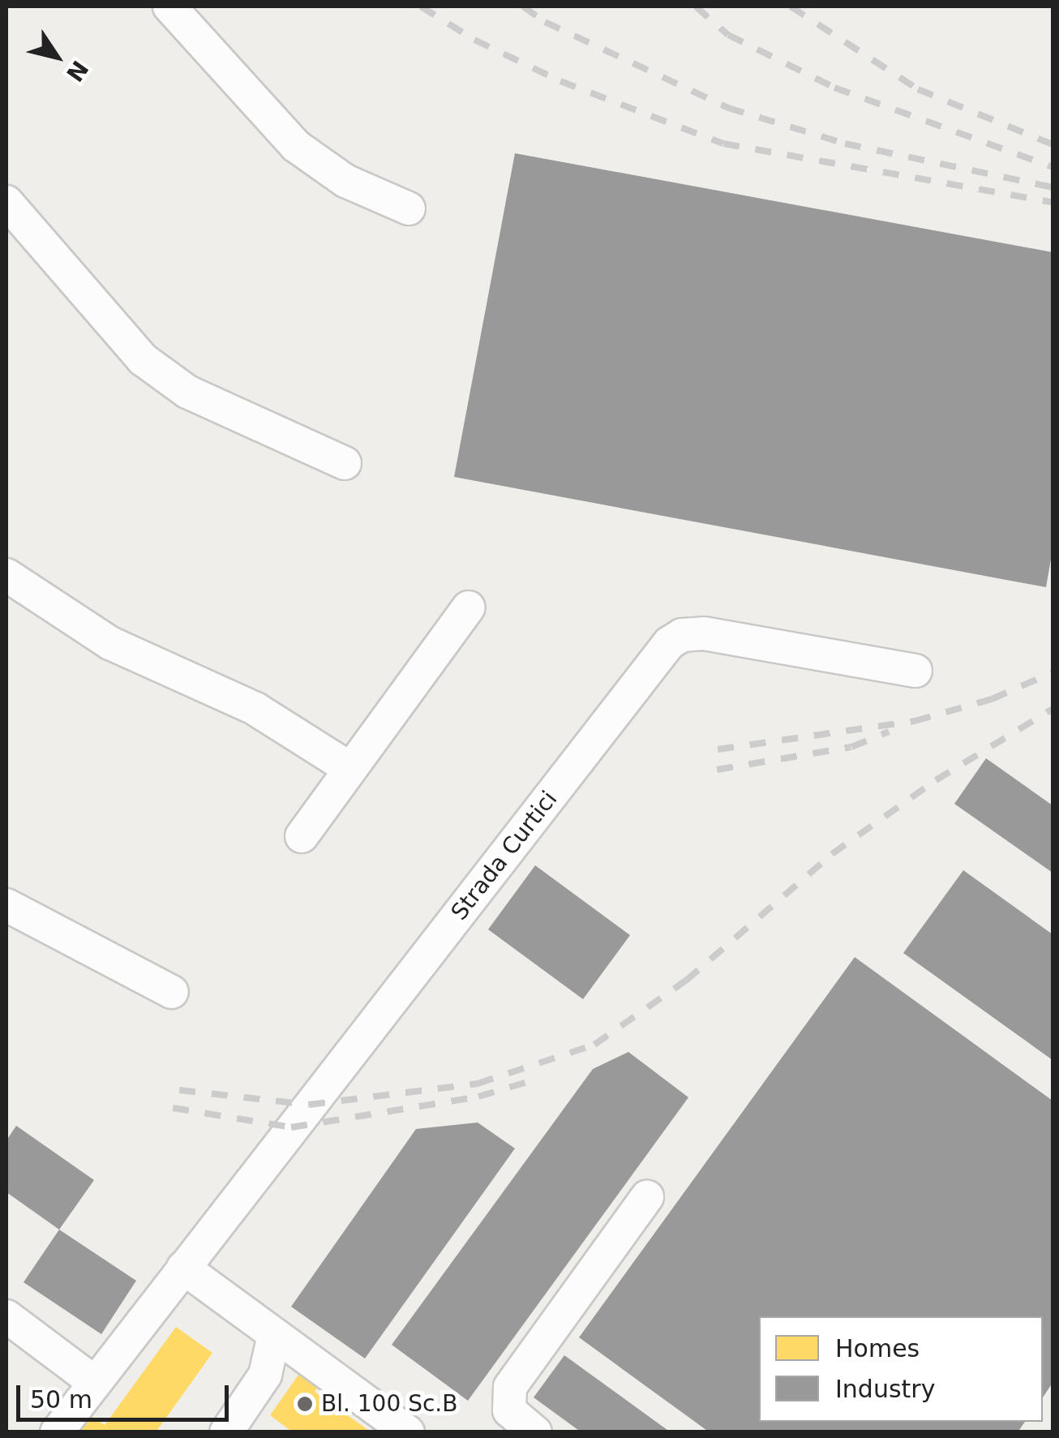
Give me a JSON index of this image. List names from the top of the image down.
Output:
{
  "streets": {
    "street": ["Strada Curtici"]
  },
  "places": ["Bl. 100 Sc.B"],
  "legend": ["Homes", "Industry"],
  "scale_bar": "50 m",
  "north": "bottom right"
}
